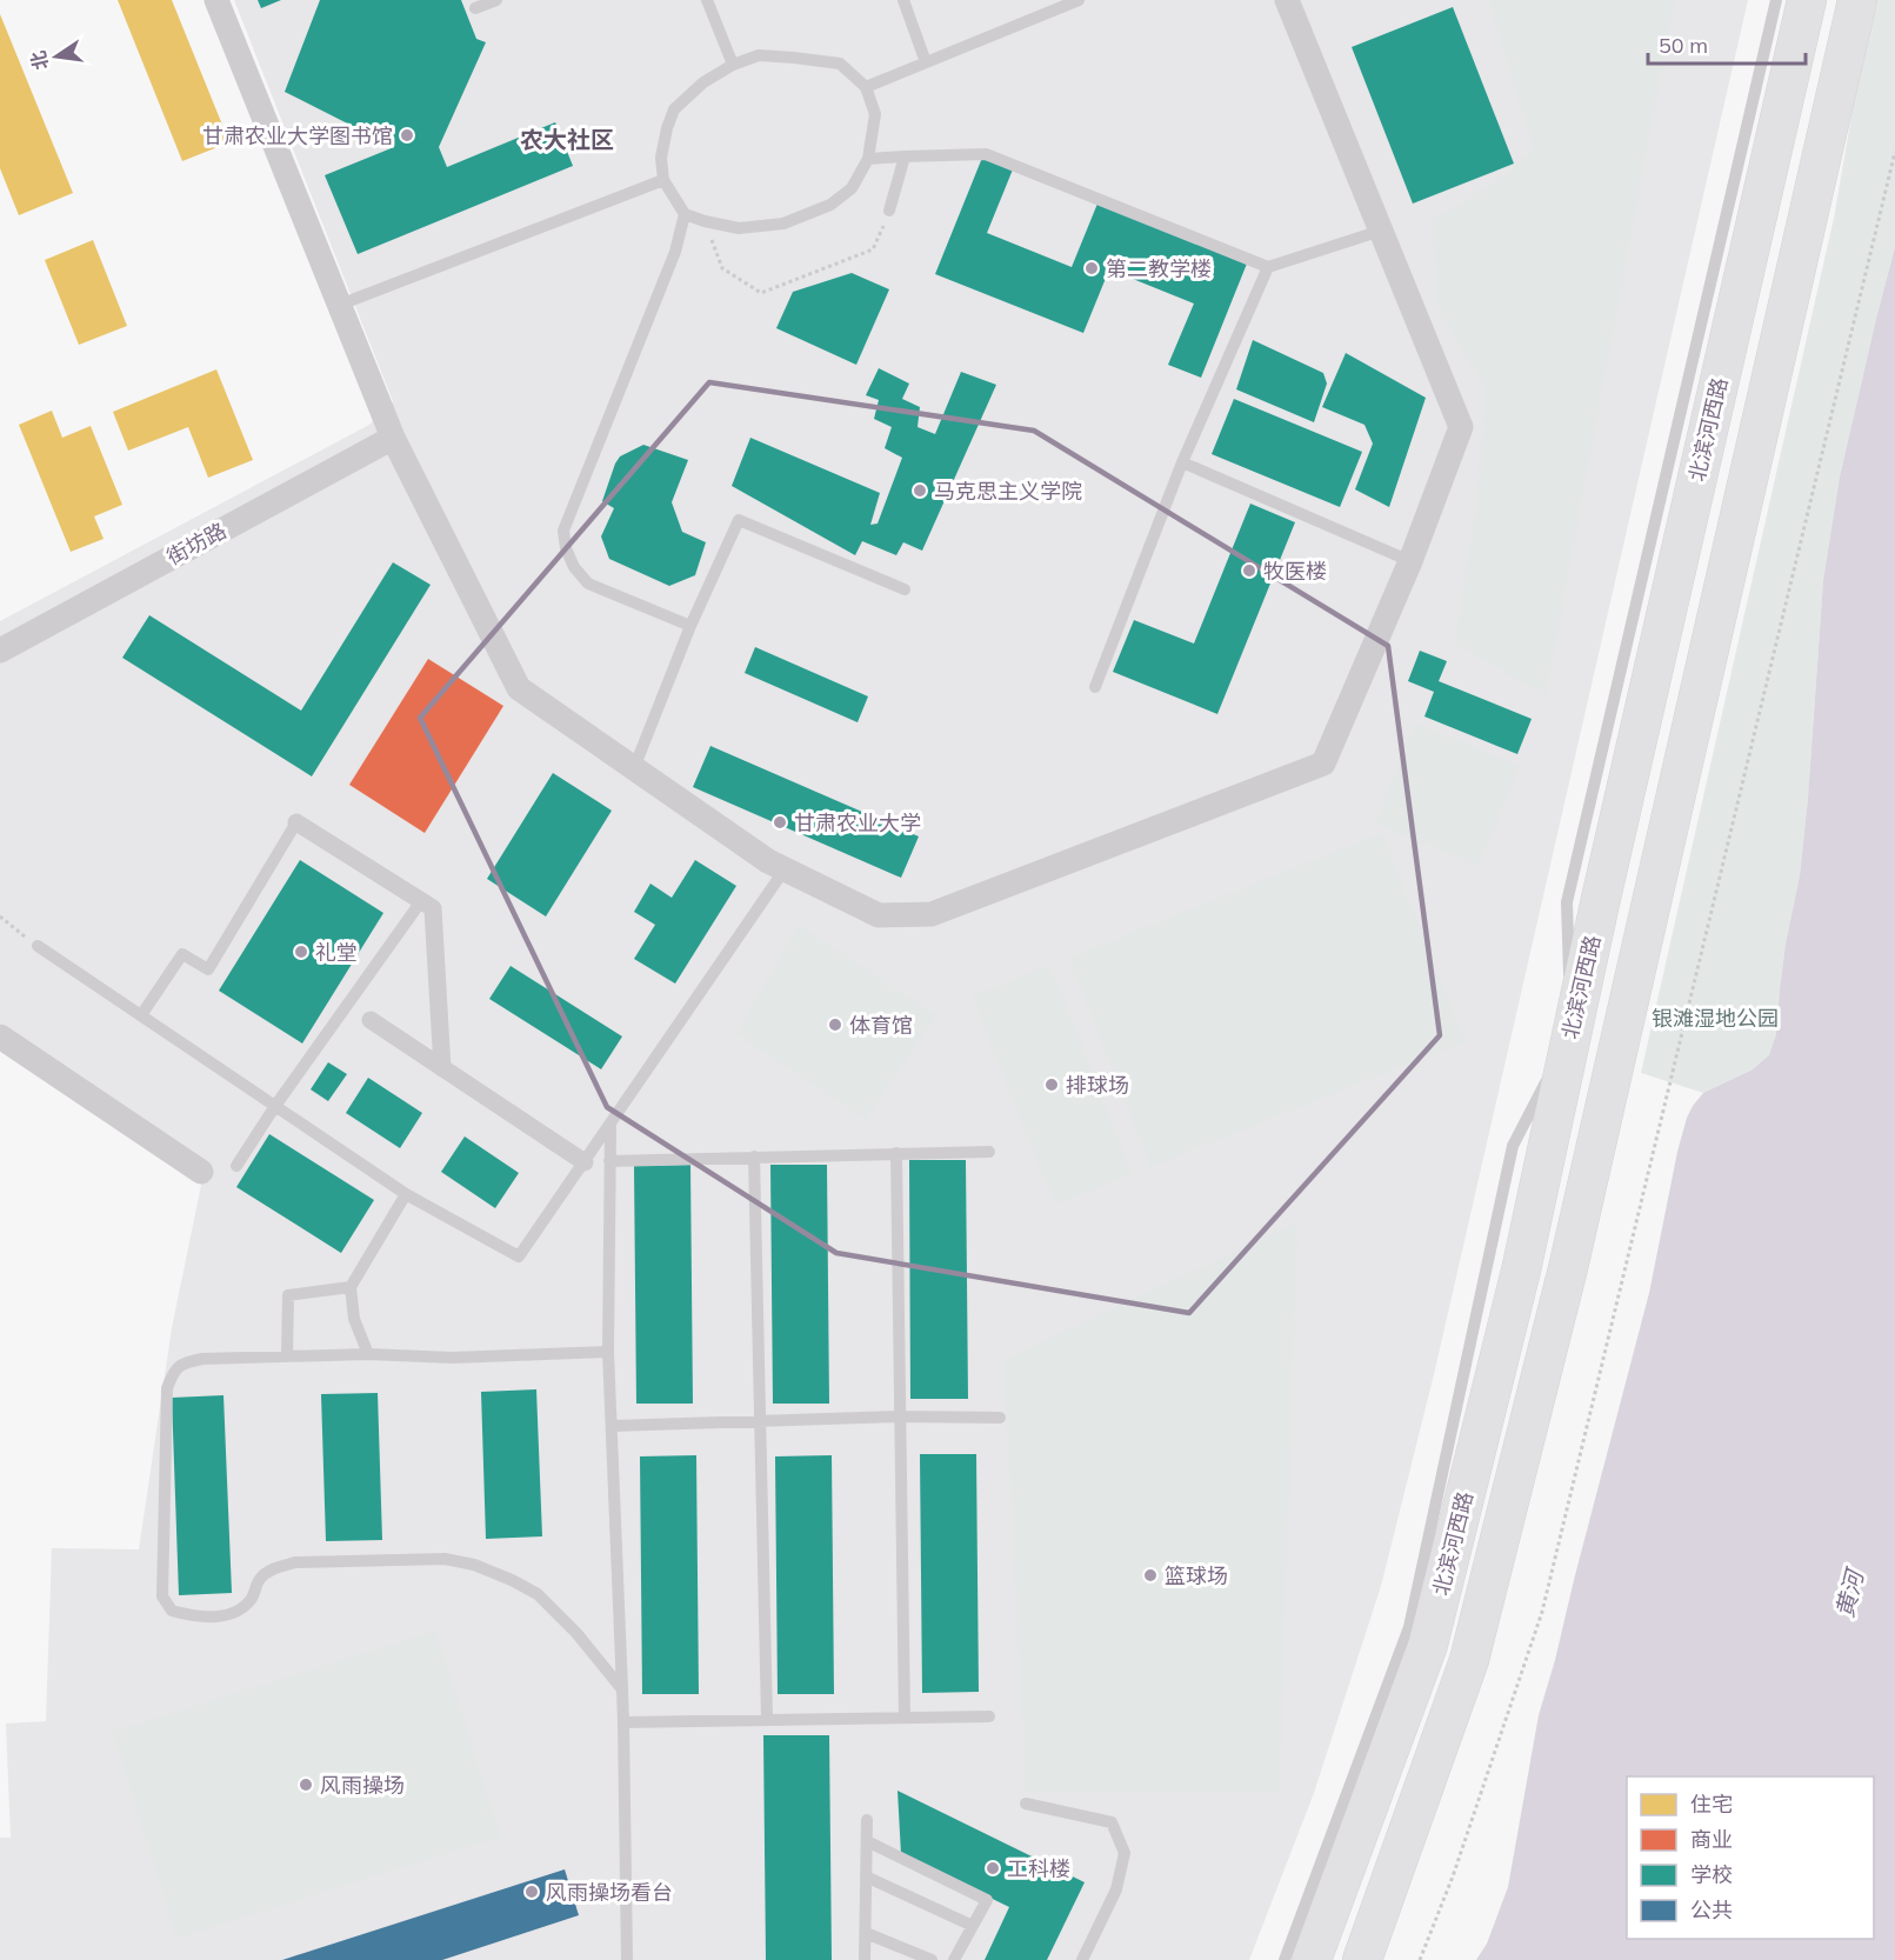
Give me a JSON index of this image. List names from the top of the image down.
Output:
{
  "streets": {
    "main road": ["北滨河西路"],
    "street": ["街坊路"]
  },
  "districts": ["农大社区"],
  "water": ["黄河"],
  "parks": ["银滩湿地公园"],
  "places": [
    "甘肃农业大学图书馆",
    "第二教学楼",
    "马克思主义学院",
    "牧医楼",
    "甘肃农业大学",
    "礼堂",
    "体育馆",
    "排球场",
    "篮球场",
    "风雨操场",
    "工科楼",
    "风雨操场看台"
  ],
  "legend": [
    "住宅",
    "商业",
    "学校",
    "公共"
  ],
  "scale_bar": "50 m",
  "north": "left"
}
